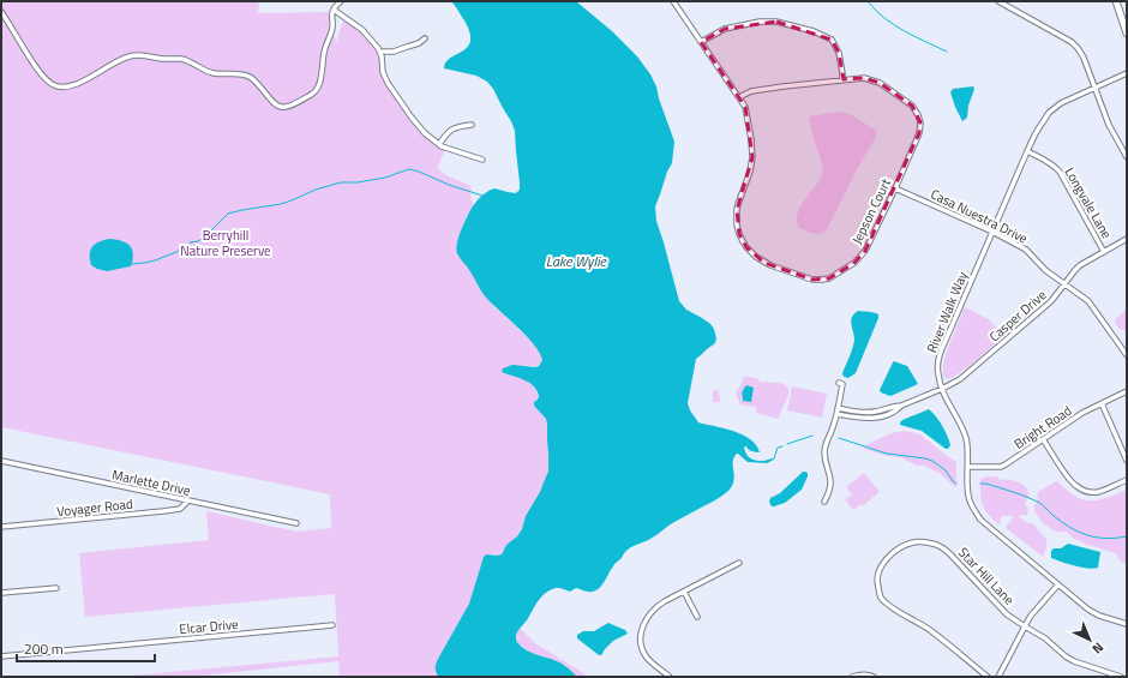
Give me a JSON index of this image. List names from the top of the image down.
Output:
{
  "streets": {
    "street": [
      "Longvale Lane",
      "Jepson Court",
      "Casa Nuestra Drive",
      "River Walk Way",
      "Casper Drive",
      "Bright Road",
      "Marlette Drive",
      "Voyager Road",
      "Star Hill Lane",
      "Elcar Drive"
    ]
  },
  "crossings": [
    ["Longvale Lane", "River Walk Way"],
    ["Longvale Lane", "Casper Drive"],
    ["Jepson Court", "Casa Nuestra Drive"],
    ["Casa Nuestra Drive", "River Walk Way"],
    ["Casa Nuestra Drive", "Casper Drive"],
    ["River Walk Way", "Casper Drive"],
    ["River Walk Way", "Bright Road"],
    ["Marlette Drive", "Voyager Road"]
  ],
  "water": ["Lake Wylie"],
  "parks": ["Berryhill Nature Preserve"],
  "scale_bar": "200 m",
  "north": "bottom right"
}
